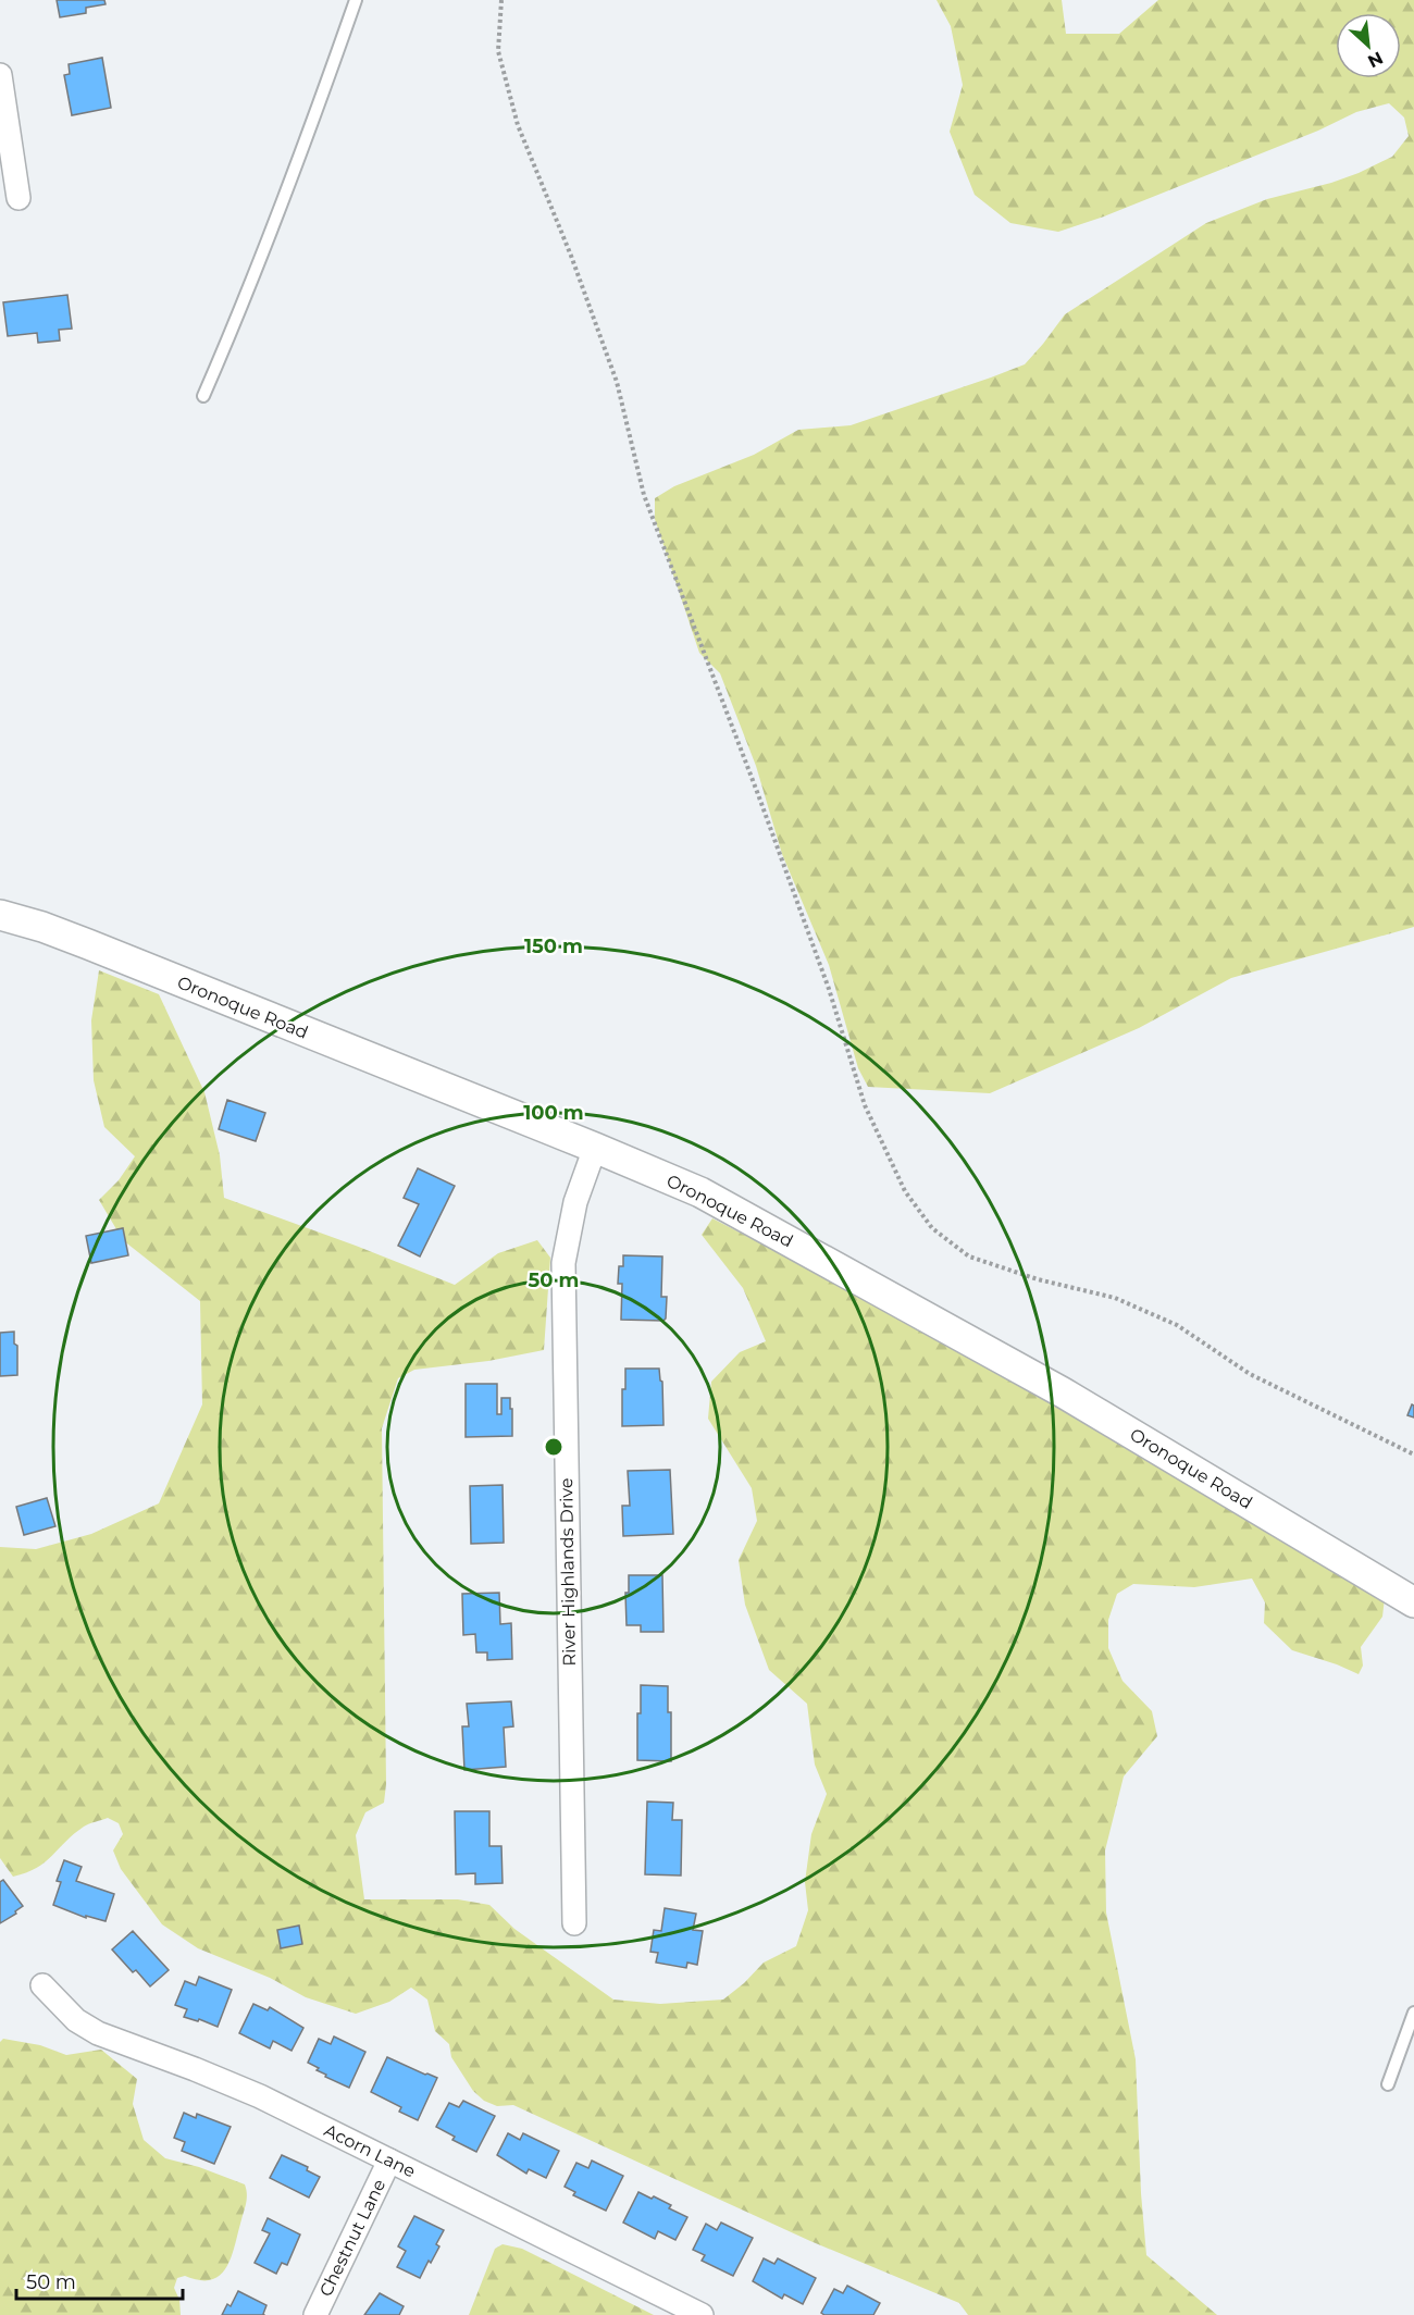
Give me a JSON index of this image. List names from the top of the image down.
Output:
{
  "streets": {
    "street": [
      "Oronoque Road",
      "River Highlands Drive",
      "Acorn Lane",
      "Chestnut Lane"
    ]
  },
  "crossings": [
    ["Oronoque Road", "River Highlands Drive"],
    ["Acorn Lane", "Chestnut Lane"]
  ],
  "scale_bar": "50 m",
  "north": "bottom right",
  "rings": ["150 m", "100 m", "50 m"]
}
